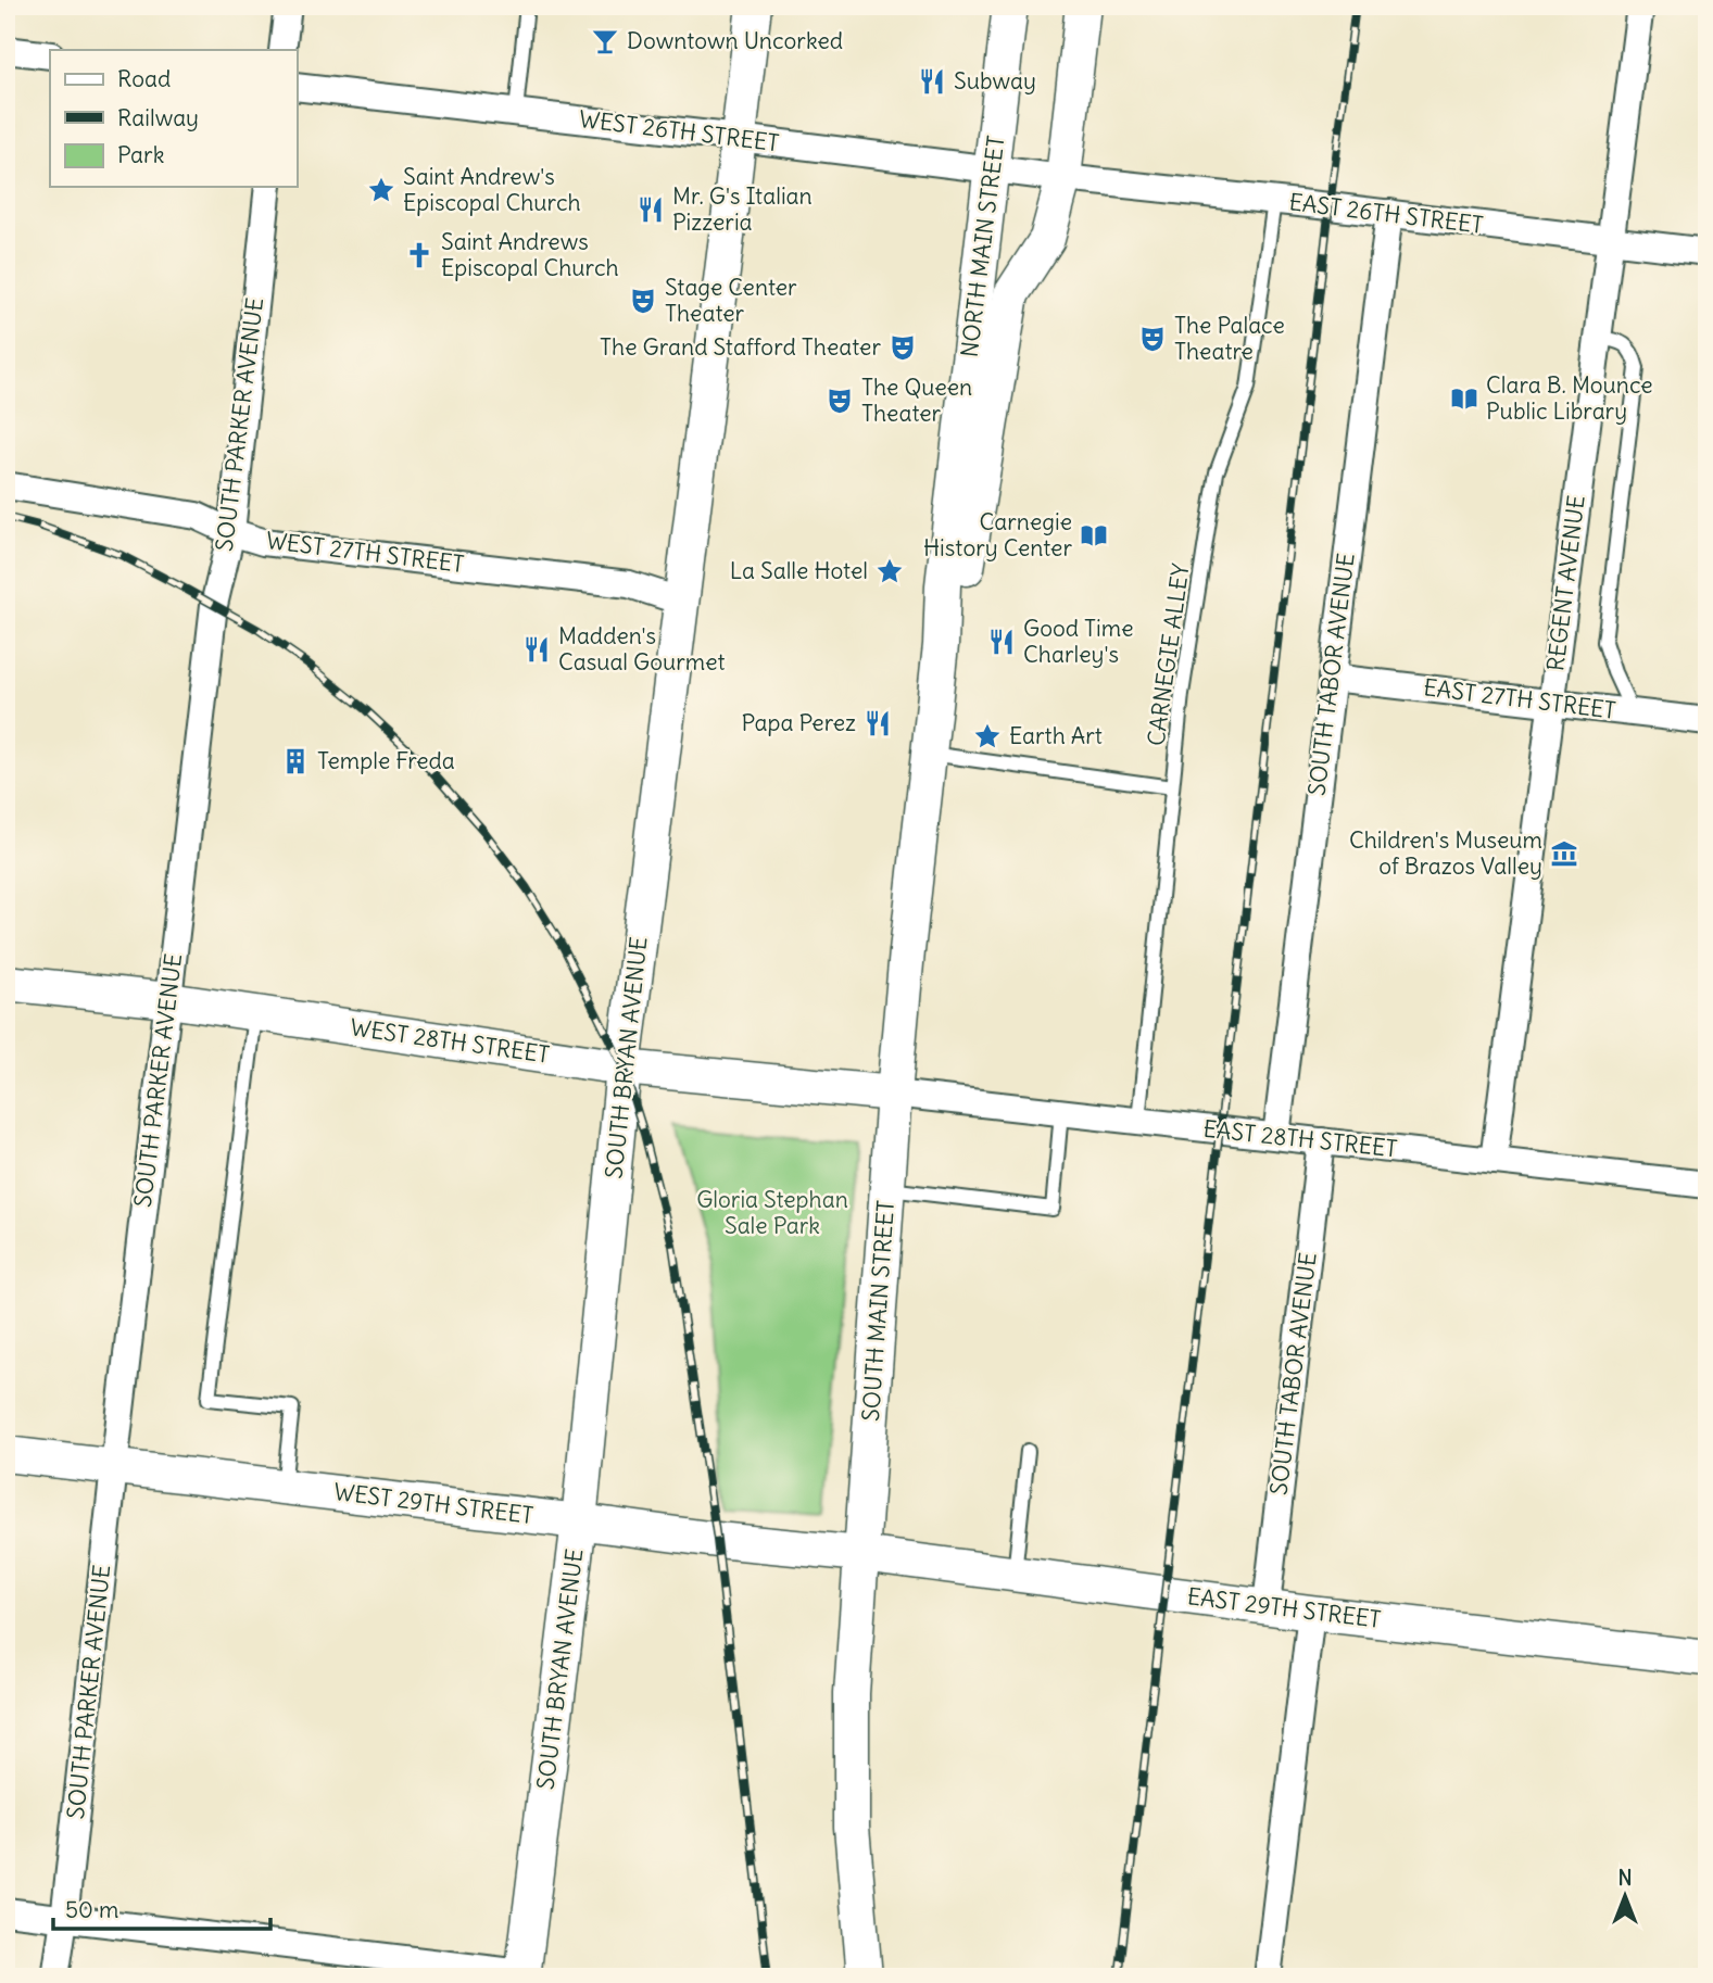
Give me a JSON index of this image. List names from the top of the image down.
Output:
{
  "streets": {
    "street": [
      "WEST 26TH STREET",
      "EAST 26TH STREET",
      "NORTH MAIN STREET",
      "SOUTH PARKER AVENUE",
      "WEST 27TH STREET",
      "REGENT AVENUE",
      "SOUTH TABOR AVENUE",
      "EAST 27TH STREET",
      "WEST 28TH STREET",
      "SOUTH BRYAN AVENUE",
      "EAST 28TH STREET",
      "SOUTH MAIN STREET",
      "WEST 29TH STREET",
      "EAST 29TH STREET"
    ],
    "lane": ["CARNEGIE ALLEY"]
  },
  "crossings": [
    ["WEST 26TH STREET", "EAST 26TH STREET"],
    ["WEST 26TH STREET", "NORTH MAIN STREET"],
    ["WEST 26TH STREET", "SOUTH BRYAN AVENUE"],
    ["EAST 26TH STREET", "NORTH MAIN STREET"],
    ["EAST 26TH STREET", "REGENT AVENUE"],
    ["EAST 26TH STREET", "CARNEGIE ALLEY"],
    ["EAST 26TH STREET", "SOUTH TABOR AVENUE"],
    ["NORTH MAIN STREET", "SOUTH MAIN STREET"],
    ["SOUTH PARKER AVENUE", "WEST 27TH STREET"],
    ["SOUTH PARKER AVENUE", "WEST 28TH STREET"],
    ["SOUTH PARKER AVENUE", "WEST 29TH STREET"],
    ["WEST 27TH STREET", "SOUTH BRYAN AVENUE"],
    ["REGENT AVENUE", "EAST 27TH STREET"],
    ["REGENT AVENUE", "EAST 28TH STREET"],
    ["CARNEGIE ALLEY", "EAST 28TH STREET"],
    ["SOUTH TABOR AVENUE", "EAST 27TH STREET"],
    ["SOUTH TABOR AVENUE", "EAST 28TH STREET"],
    ["SOUTH TABOR AVENUE", "EAST 29TH STREET"],
    ["WEST 28TH STREET", "SOUTH BRYAN AVENUE"],
    ["WEST 28TH STREET", "EAST 28TH STREET"],
    ["WEST 28TH STREET", "SOUTH MAIN STREET"],
    ["SOUTH BRYAN AVENUE", "WEST 29TH STREET"],
    ["EAST 28TH STREET", "SOUTH MAIN STREET"],
    ["SOUTH MAIN STREET", "WEST 29TH STREET"],
    ["SOUTH MAIN STREET", "EAST 29TH STREET"],
    ["WEST 29TH STREET", "EAST 29TH STREET"]
  ],
  "parks": ["Gloria Stephan Sale Park"],
  "places": {
    "bar": ["Downtown Uncorked"],
    "restaurant": [
      "Subway",
      "Mr. G's Italian Pizzeria",
      "Good Time Charley's",
      "Madden's Casual Gourmet",
      "Papa Perez"
    ],
    "place": ["Saint Andrew's Episcopal Church", "La Salle Hotel", "Earth Art"],
    "church": ["Saint Andrews Episcopal Church"],
    "theatre": [
      "Stage Center Theater",
      "The Palace Theatre",
      "The Grand Stafford Theater",
      "The Queen Theater"
    ],
    "library": ["Clara B. Mounce Public Library", "Carnegie History Center"],
    "building": ["Temple Freda"],
    "museum": ["Children's Museum of Brazos Valley"]
  },
  "legend": ["Road", "Railway", "Park"],
  "scale_bar": "50 m",
  "north": "top"
}
